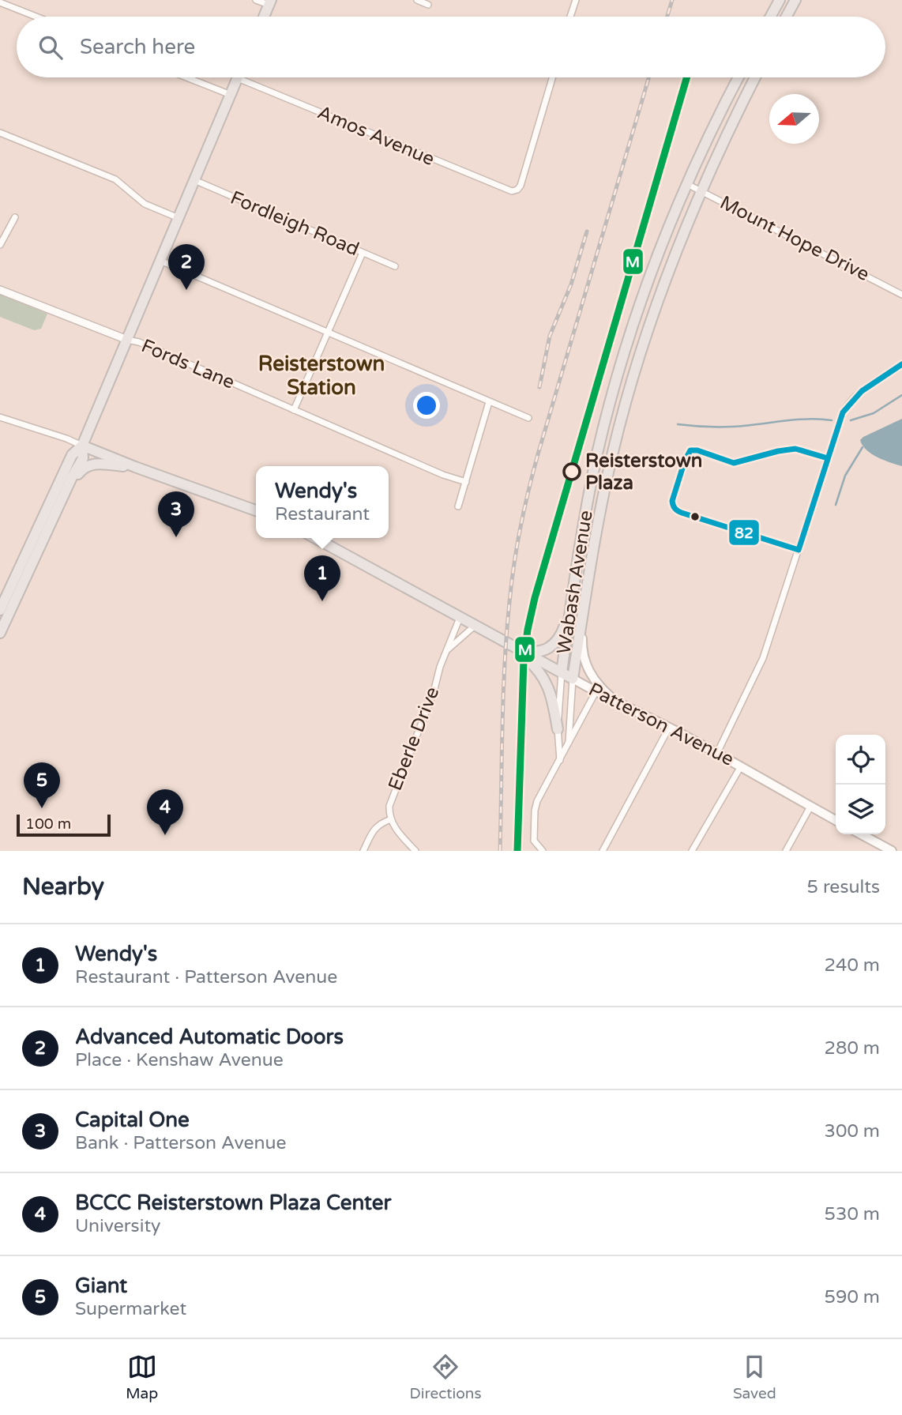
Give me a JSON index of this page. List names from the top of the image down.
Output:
{
  "streets": {
    "main road": ["Wabash Avenue", "Patterson Avenue"],
    "street": [
      "Amos Avenue",
      "Fordleigh Road",
      "Mount Hope Drive",
      "Fords Lane",
      "Eberle Drive"
    ]
  },
  "crossings": [
    ["Mount Hope Drive", "Wabash Avenue"],
    ["Wabash Avenue", "Patterson Avenue"],
    ["Patterson Avenue", "Eberle Drive"]
  ],
  "districts": ["Reisterstown Station"],
  "places": ["Reisterstown Plaza"],
  "lines": ["transit line M", "transit line 82"],
  "scale_bar": "100 m",
  "north": "left",
  "page": {
    "search": "Search here",
    "pins": [
      "2",
      "3",
      "1",
      "5",
      "4"
    ],
    "popup": ["Wendy's", "Restaurant"],
    "scale": "100 m",
    "heading": ["Nearby", "5 results"],
    "list": [
      {
        "mark": "1",
        "name": "Wendy's",
        "note": "Restaurant · Patterson Avenue",
        "value": "240 m"
      },
      {
        "mark": "2",
        "name": "Advanced Automatic Doors",
        "note": "Place · Kenshaw Avenue",
        "value": "280 m"
      },
      {
        "mark": "3",
        "name": "Capital One",
        "note": "Bank · Patterson Avenue",
        "value": "300 m"
      },
      {
        "mark": "4",
        "name": "BCCC Reisterstown Plaza Center",
        "note": "University",
        "value": "530 m"
      },
      {
        "mark": "5",
        "name": "Giant",
        "note": "Supermarket",
        "value": "590 m"
      }
    ],
    "nav": ["Map", "Directions", "Saved"]
  }
}
